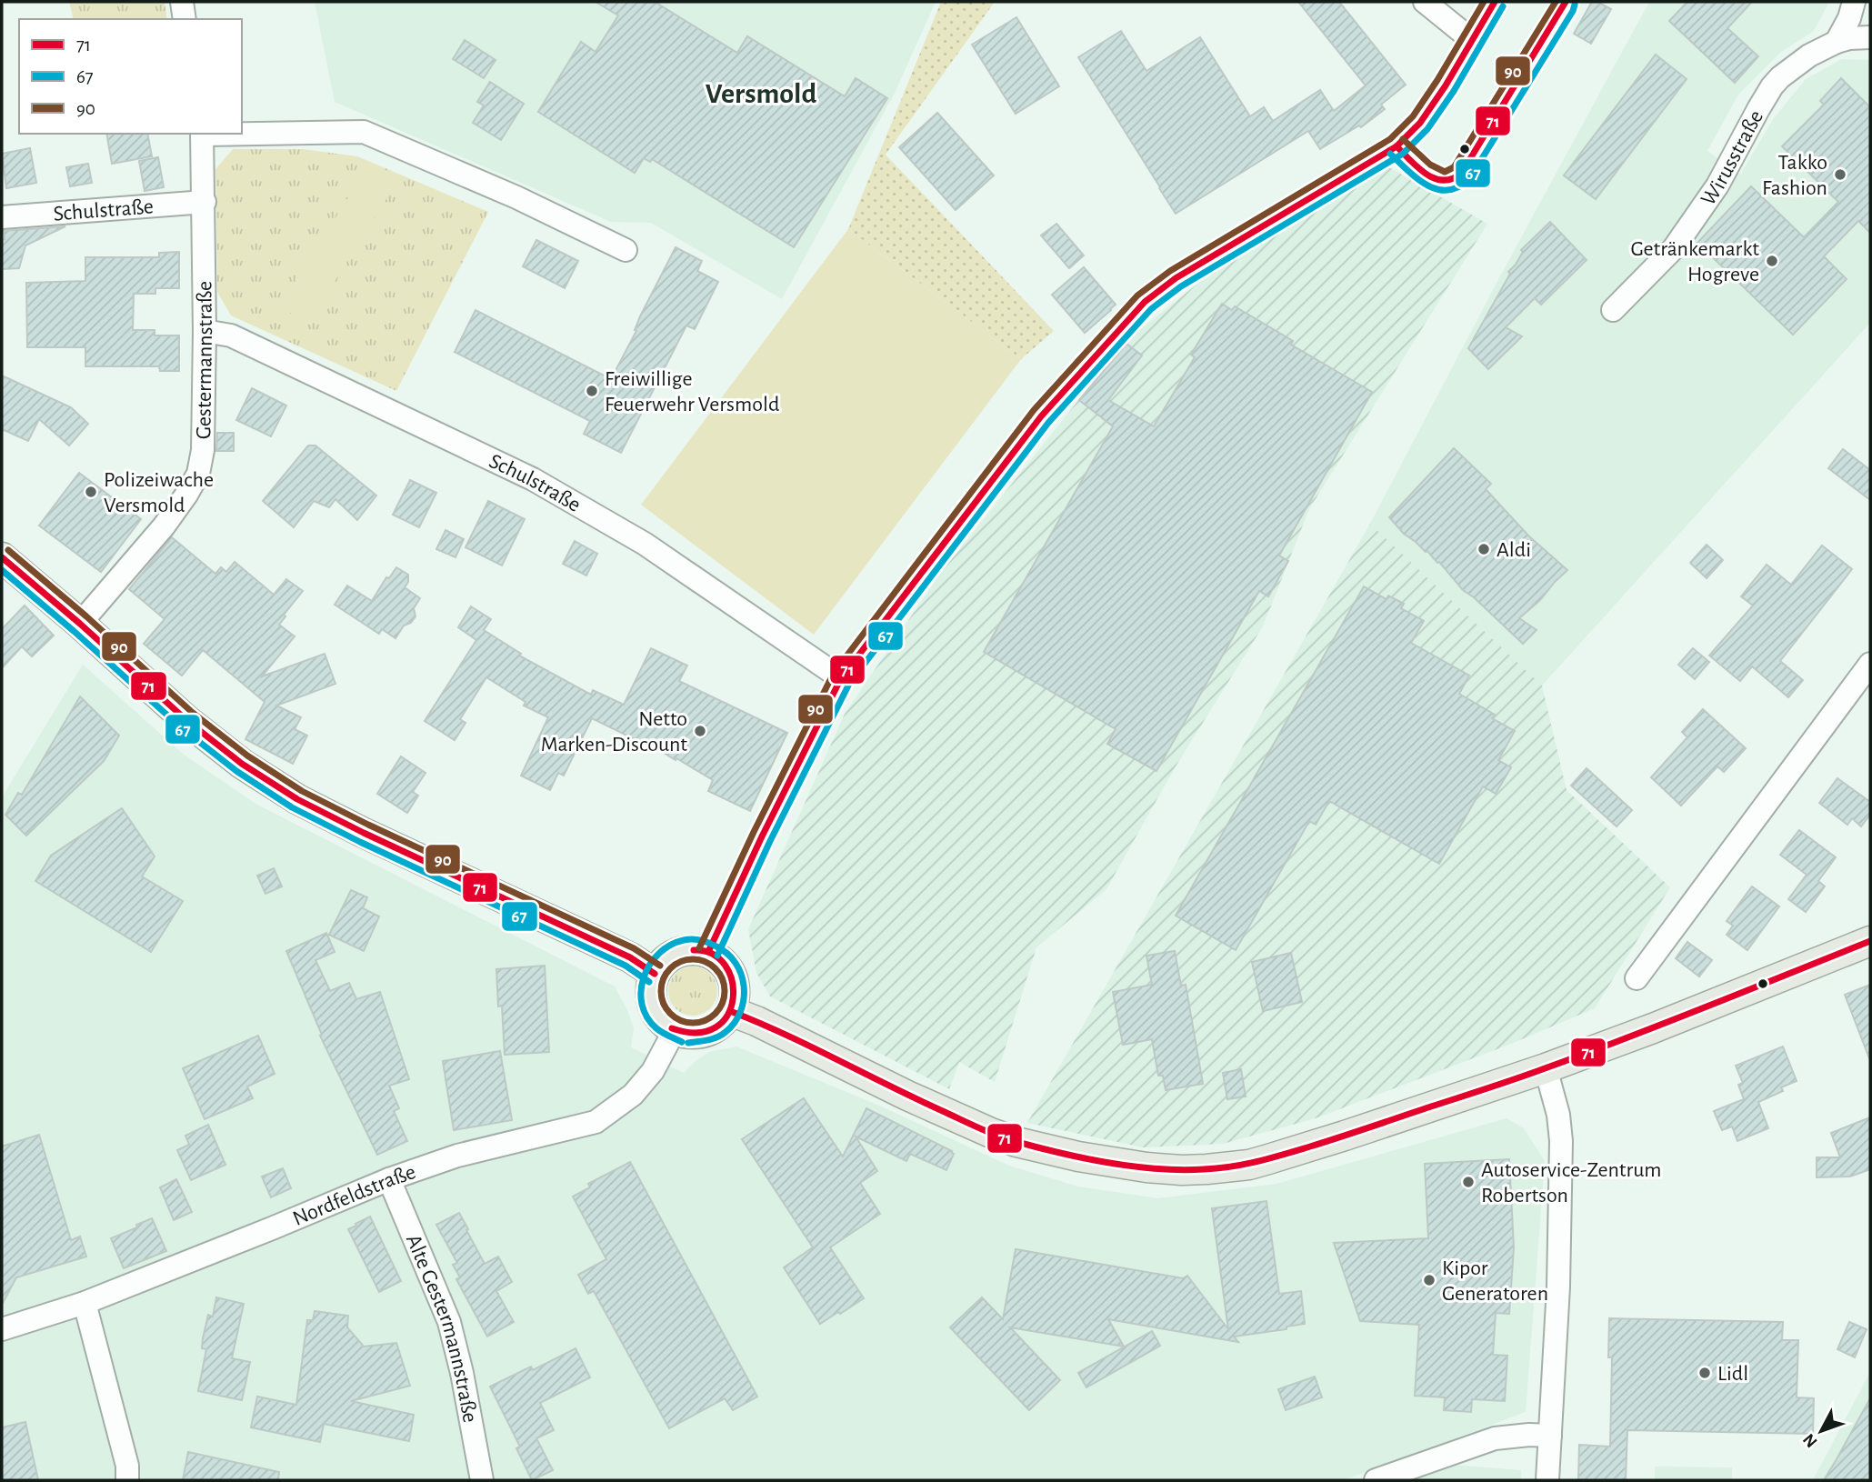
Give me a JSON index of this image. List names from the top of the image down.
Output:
{
  "streets": {
    "street": [
      "Wirusstraße",
      "Schulstraße",
      "Gestermannstraße",
      "Nordfeldstraße",
      "Alte Gestermannstraße"
    ]
  },
  "crossings": [
    ["Schulstraße", "Gestermannstraße"],
    ["Nordfeldstraße", "Alte Gestermannstraße"]
  ],
  "districts": ["Versmold"],
  "places": [
    "Takko Fashion",
    "Getränkemarkt Hogreve",
    "Freiwillige Feuerwehr Versmold",
    "Polizeiwache Versmold",
    "Aldi",
    "Netto Marken-Discount",
    "Autoservice-Zentrum Robertson",
    "Kipor Generatoren",
    "Lidl"
  ],
  "lines": ["transit line 71", "transit line 90", "transit line 67"],
  "legend": ["71", "67", "90"],
  "north": "bottom left"
}
